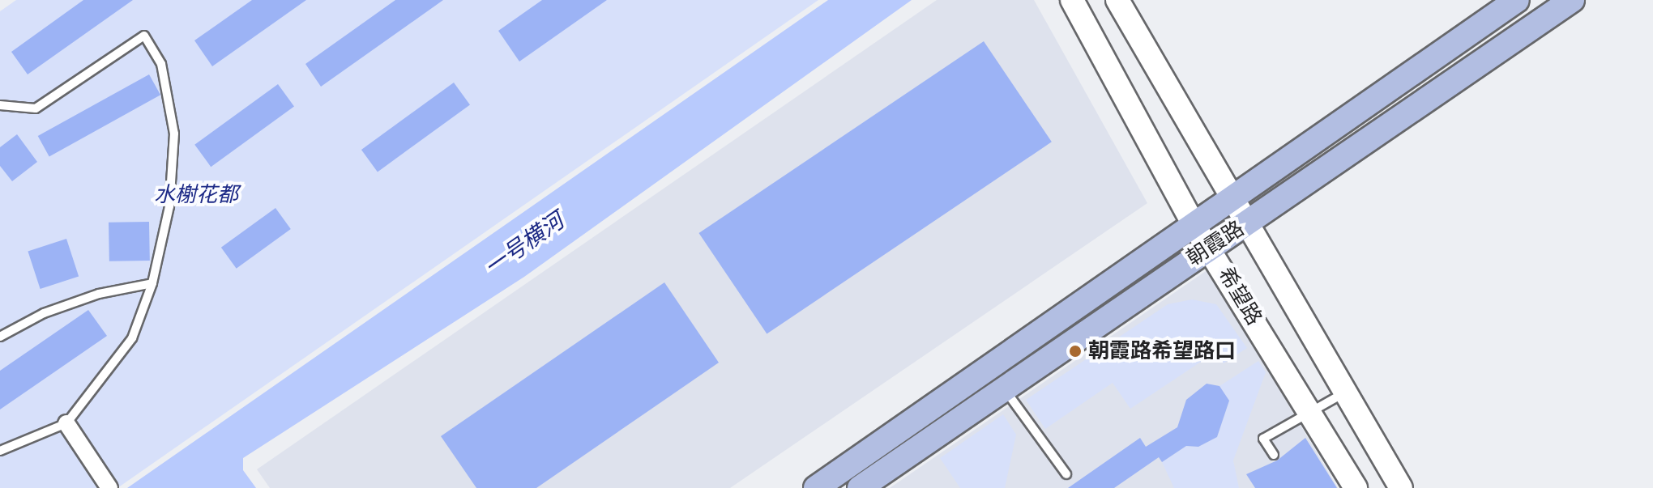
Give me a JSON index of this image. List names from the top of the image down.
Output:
{
  "streets": {
    "main road": ["朝霞路", "希望路"]
  },
  "crossings": [
    ["朝霞路", "希望路"]
  ],
  "water": ["一号横河"],
  "parks": ["水榭花都"],
  "places": ["朝霞路希望路口"]
}
